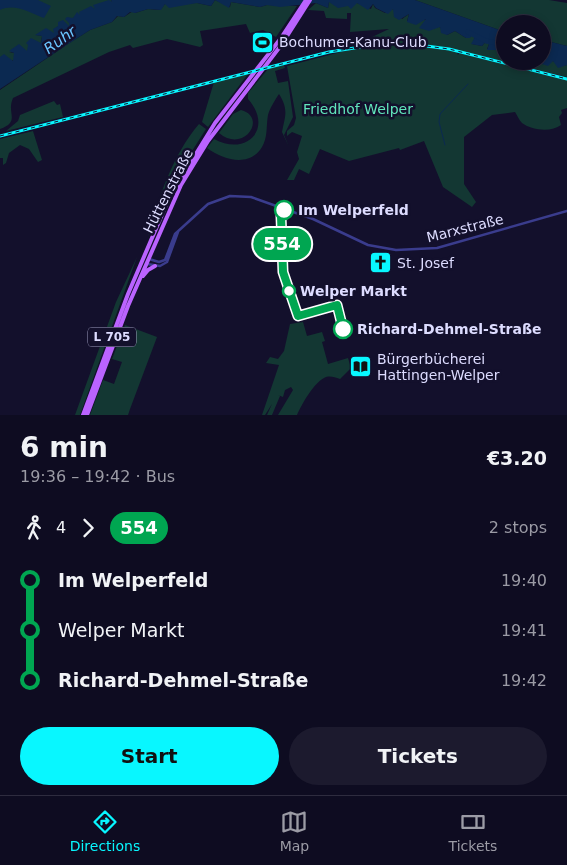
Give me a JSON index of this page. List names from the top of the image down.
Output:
{
  "streets": {
    "main road": ["Hüttenstraße", "L 705"],
    "street": ["Marxstraße"]
  },
  "crossings": [
    ["Hüttenstraße", "Marxstraße"],
    ["Hüttenstraße", "L 705"],
    ["Marxstraße", "L 705"]
  ],
  "water": ["Ruhr"],
  "parks": ["Friedhof Welper"],
  "places": {
    "sports": ["Bochumer-Kanu-Club"],
    "other": ["Im Welperfeld", "Welper Markt", "Richard-Dehmel-Straße"],
    "church": ["St. Josef"],
    "library": ["Bürgerbücherei Hattingen-Welper"]
  },
  "lines": ["bus line 554"],
  "page": {
    "on_map": "554",
    "heading": ["6 min", "19:36 – 19:42 · Bus", "€3.20"],
    "legs": ["4", "554", "2 stops"],
    "list": [
      {
        "name": "Im Welperfeld",
        "value": "19:40"
      },
      {
        "name": "Welper Markt",
        "value": "19:41"
      },
      {
        "name": "Richard-Dehmel-Straße",
        "value": "19:42"
      }
    ],
    "buttons": ["Start", "Tickets"],
    "tabs": ["Directions", "Map", "Tickets"]
  }
}
